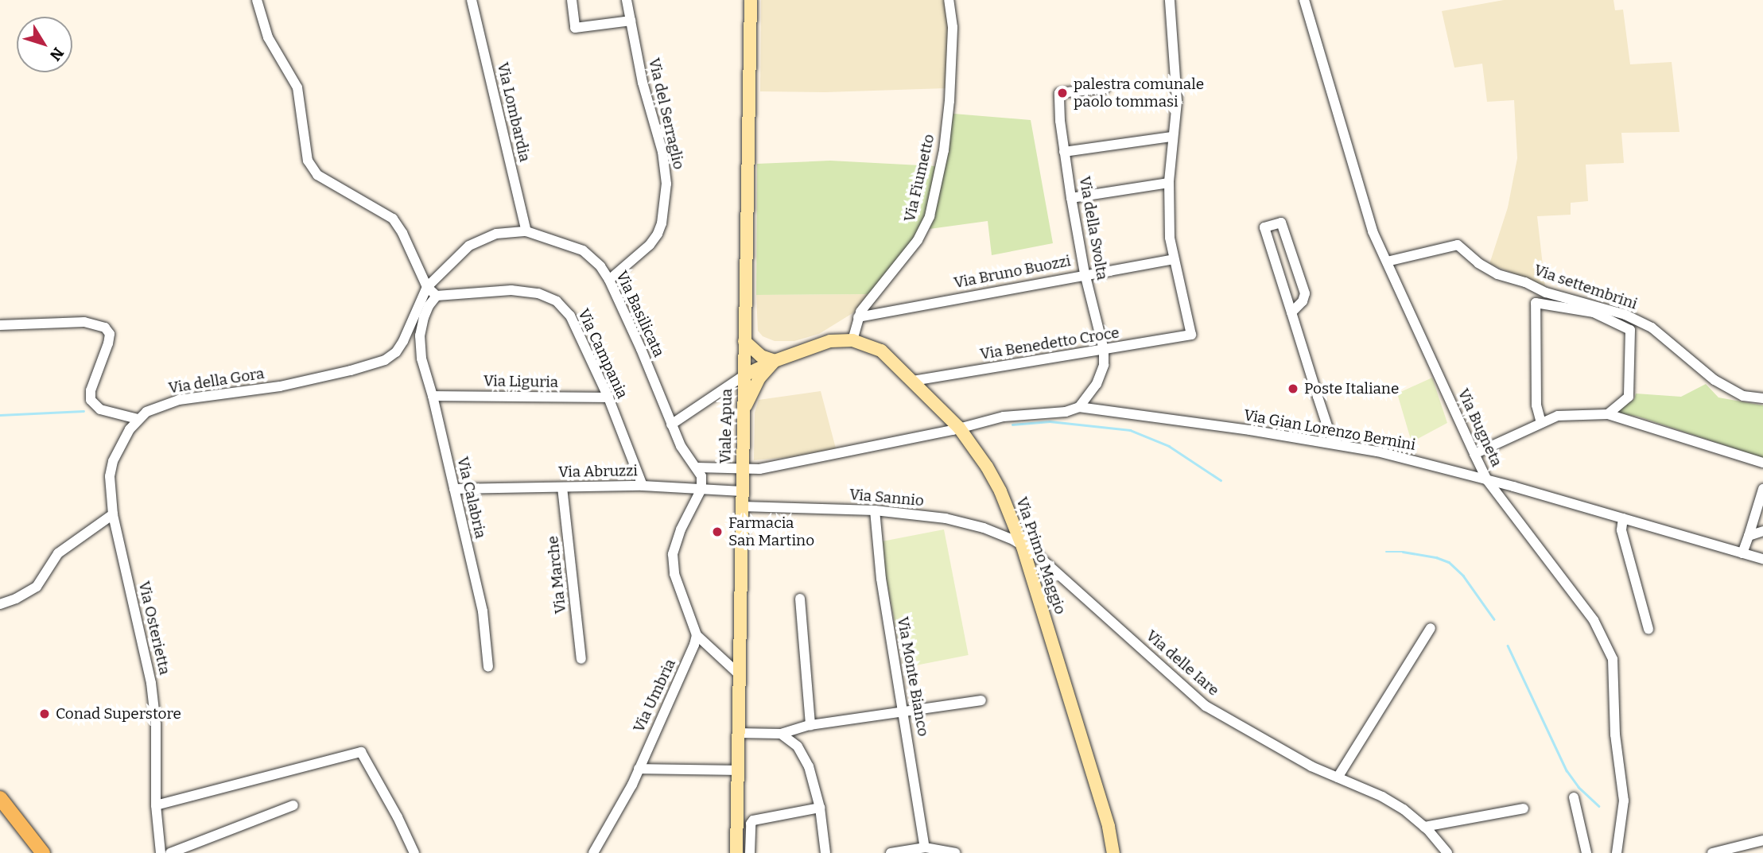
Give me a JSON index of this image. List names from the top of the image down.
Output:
{
  "streets": {
    "street": [
      "Via Lombardia",
      "Via del Serraglio",
      "Via Fiumetto",
      "Via della Svolta",
      "Via Bruno Buozzi",
      "Via settembrini",
      "Via Basilicata",
      "Via Benedetto Croce",
      "Via Campania",
      "Via della Gora",
      "Via Liguria",
      "Viale Apua",
      "Via Bugneta",
      "Via Gian Lorenzo Bernini",
      "Via Abruzzi",
      "Via Calabria",
      "Via Sannio",
      "Via Primo Maggio",
      "Via Marche",
      "Via Osterietta",
      "Via delle Iare",
      "Via Monte Bianco",
      "Via Umbria"
    ]
  },
  "crossings": [
    ["Via Lombardia", "Via Basilicata"],
    ["Via del Serraglio", "Via Basilicata"],
    ["Via Fiumetto", "Via Bruno Buozzi"],
    ["Via Fiumetto", "Via Primo Maggio"],
    ["Via della Svolta", "Via Bruno Buozzi"],
    ["Via della Svolta", "Via Benedetto Croce"],
    ["Via della Svolta", "Via Gian Lorenzo Bernini"],
    ["Via Bruno Buozzi", "Via Benedetto Croce"],
    ["Via settembrini", "Via Bugneta"],
    ["Via Basilicata", "Via della Gora"],
    ["Via Basilicata", "Via Abruzzi"],
    ["Via Benedetto Croce", "Via Primo Maggio"],
    ["Via Campania", "Via Liguria"],
    ["Via Campania", "Via Abruzzi"],
    ["Via Campania", "Via Calabria"],
    ["Via della Gora", "Via Osterietta"],
    ["Via Liguria", "Via Calabria"],
    ["Viale Apua", "Via Abruzzi"],
    ["Viale Apua", "Via Sannio"],
    ["Viale Apua", "Via Primo Maggio"],
    ["Via Bugneta", "Via Gian Lorenzo Bernini"],
    ["Via Abruzzi", "Via Calabria"],
    ["Via Abruzzi", "Via Marche"],
    ["Via Sannio", "Via Primo Maggio"],
    ["Via Sannio", "Via delle Iare"],
    ["Via Sannio", "Via Monte Bianco"],
    ["Via Primo Maggio", "Via delle Iare"]
  ],
  "places": [
    "palestra comunale paolo tommasi",
    "Poste Italiane",
    "Farmacia San Martino",
    "Conad Superstore"
  ],
  "north": "bottom right"
}
